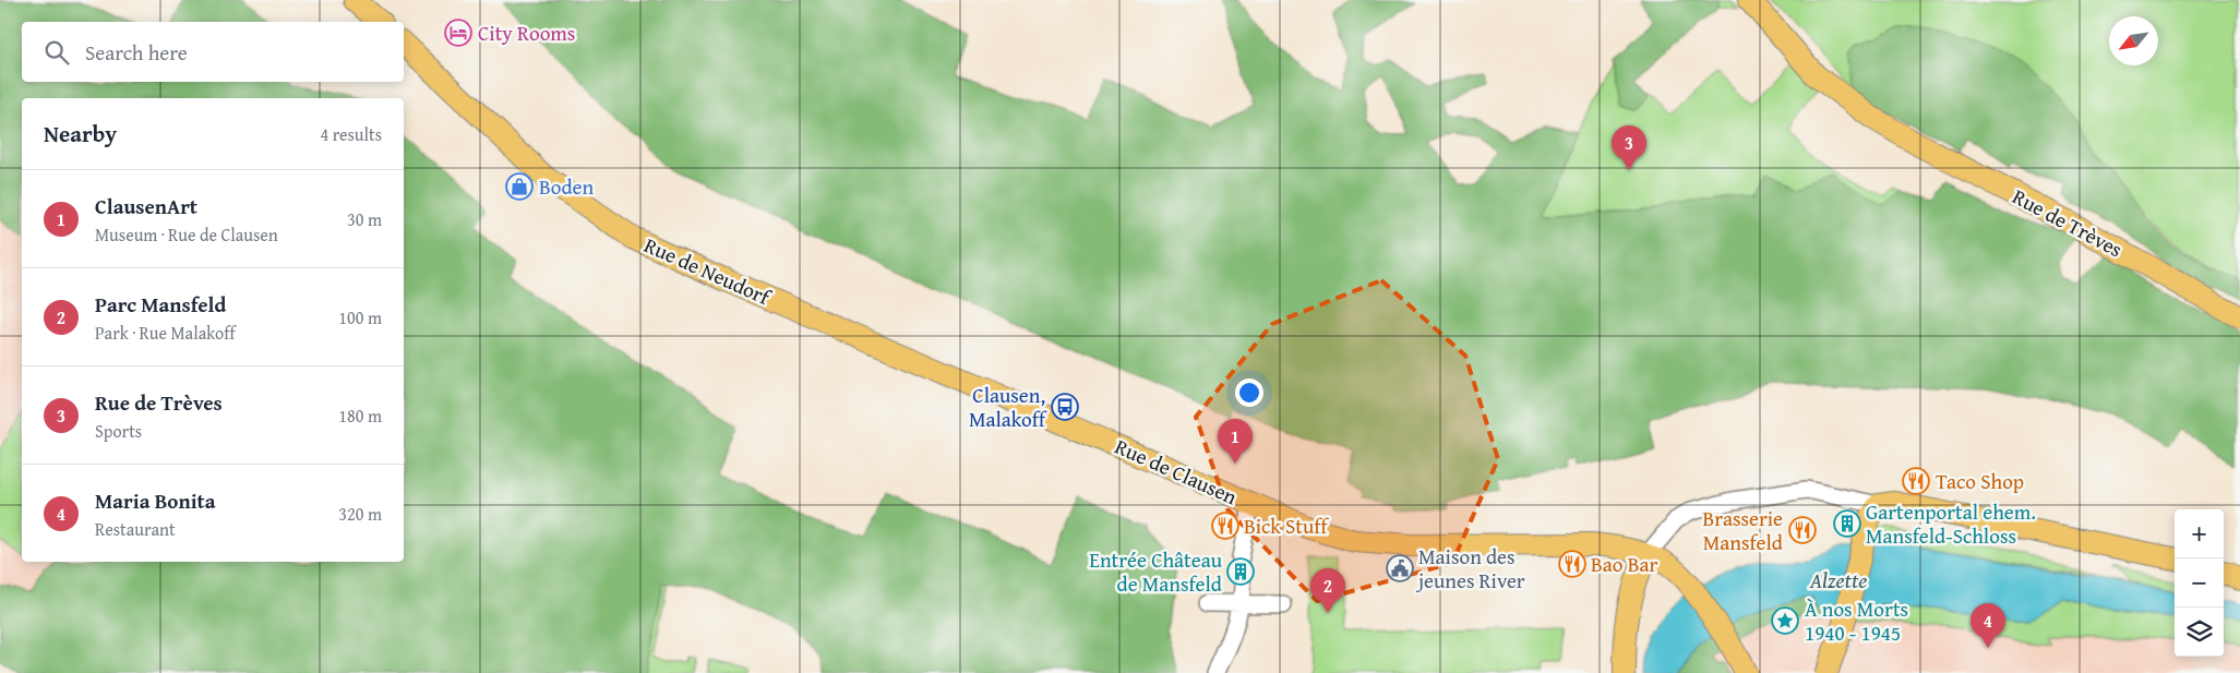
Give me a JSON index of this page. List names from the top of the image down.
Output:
{
  "streets": {
    "main road": ["Rue de Trèves", "Rue de Neudorf", "Rue de Clausen"]
  },
  "crossings": [
    ["Rue de Neudorf", "Rue de Clausen"]
  ],
  "water": ["Alzette"],
  "places": {
    "hotel": ["City Rooms"],
    "shop": ["Boden"],
    "bus stop": ["Clausen, Malakoff"],
    "restaurant": [
      "Taco Shop",
      "Bick Stuff",
      "Brasserie Mansfeld",
      "Bao Bar"
    ],
    "building": ["Gartenportal ehem. Mansfeld-Schloss", "Entrée Château de Mansfeld"],
    "public building": ["Maison des jeunes River"],
    "place": ["À nos Morts 1940 - 1945"]
  },
  "north": "bottom left",
  "page": {
    "search": "Search here",
    "heading": ["Nearby", "4 results"],
    "pins": [
      "3",
      "1",
      "2",
      "4"
    ],
    "list": [
      {
        "mark": "1",
        "name": "ClausenArt",
        "note": "Museum · Rue de Clausen",
        "value": "30 m"
      },
      {
        "mark": "2",
        "name": "Parc Mansfeld",
        "note": "Park · Rue Malakoff",
        "value": "100 m"
      },
      {
        "mark": "3",
        "name": "Rue de Trèves",
        "note": "Sports",
        "value": "180 m"
      },
      {
        "mark": "4",
        "name": "Maria Bonita",
        "note": "Restaurant",
        "value": "320 m"
      }
    ],
    "map_buttons": ["+", "−"]
  }
}
